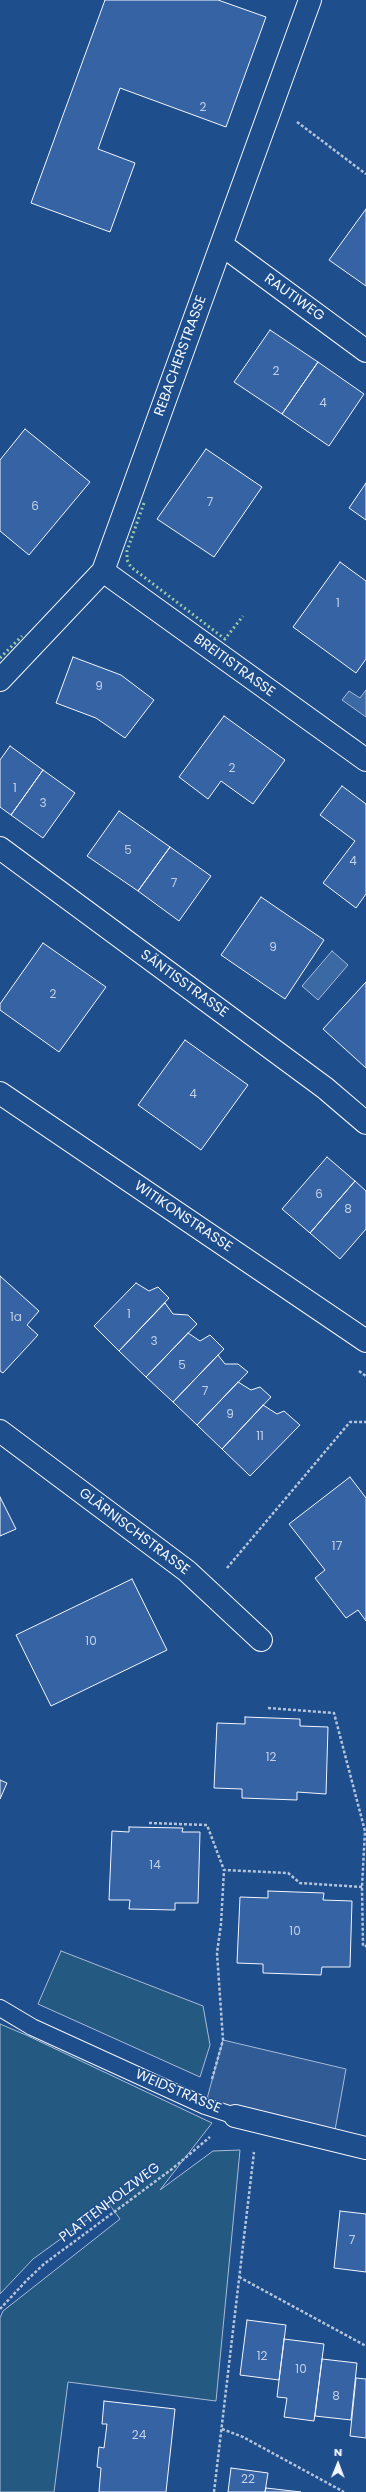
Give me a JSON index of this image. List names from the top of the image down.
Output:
{
  "streets": {
    "street": [
      "RAUTIWEG",
      "REBACHERSTRASSE",
      "BREITISTRASSE",
      "SÄNTISSTRASSE",
      "WITIKONSTRASSE",
      "GLÄRNISCHSTRASSE",
      "WEIDSTRASSE"
    ],
    "path": ["PLATTENHOLZWEG"]
  },
  "crossings": [
    ["RAUTIWEG", "REBACHERSTRASSE"],
    ["REBACHERSTRASSE", "BREITISTRASSE"],
    ["WEIDSTRASSE", "PLATTENHOLZWEG"]
  ],
  "house_numbers": [
    "2",
    "2",
    "4",
    "7",
    "6",
    "1",
    "9",
    "2",
    "1",
    "3",
    "5",
    "4",
    "7",
    "9",
    "2",
    "4",
    "6",
    "8",
    "1",
    "1a",
    "3",
    "5",
    "7",
    "9",
    "11",
    "17",
    "10",
    "12",
    "14",
    "10",
    "7",
    "12",
    "10",
    "8",
    "24",
    "22"
  ],
  "north": "top"
}
